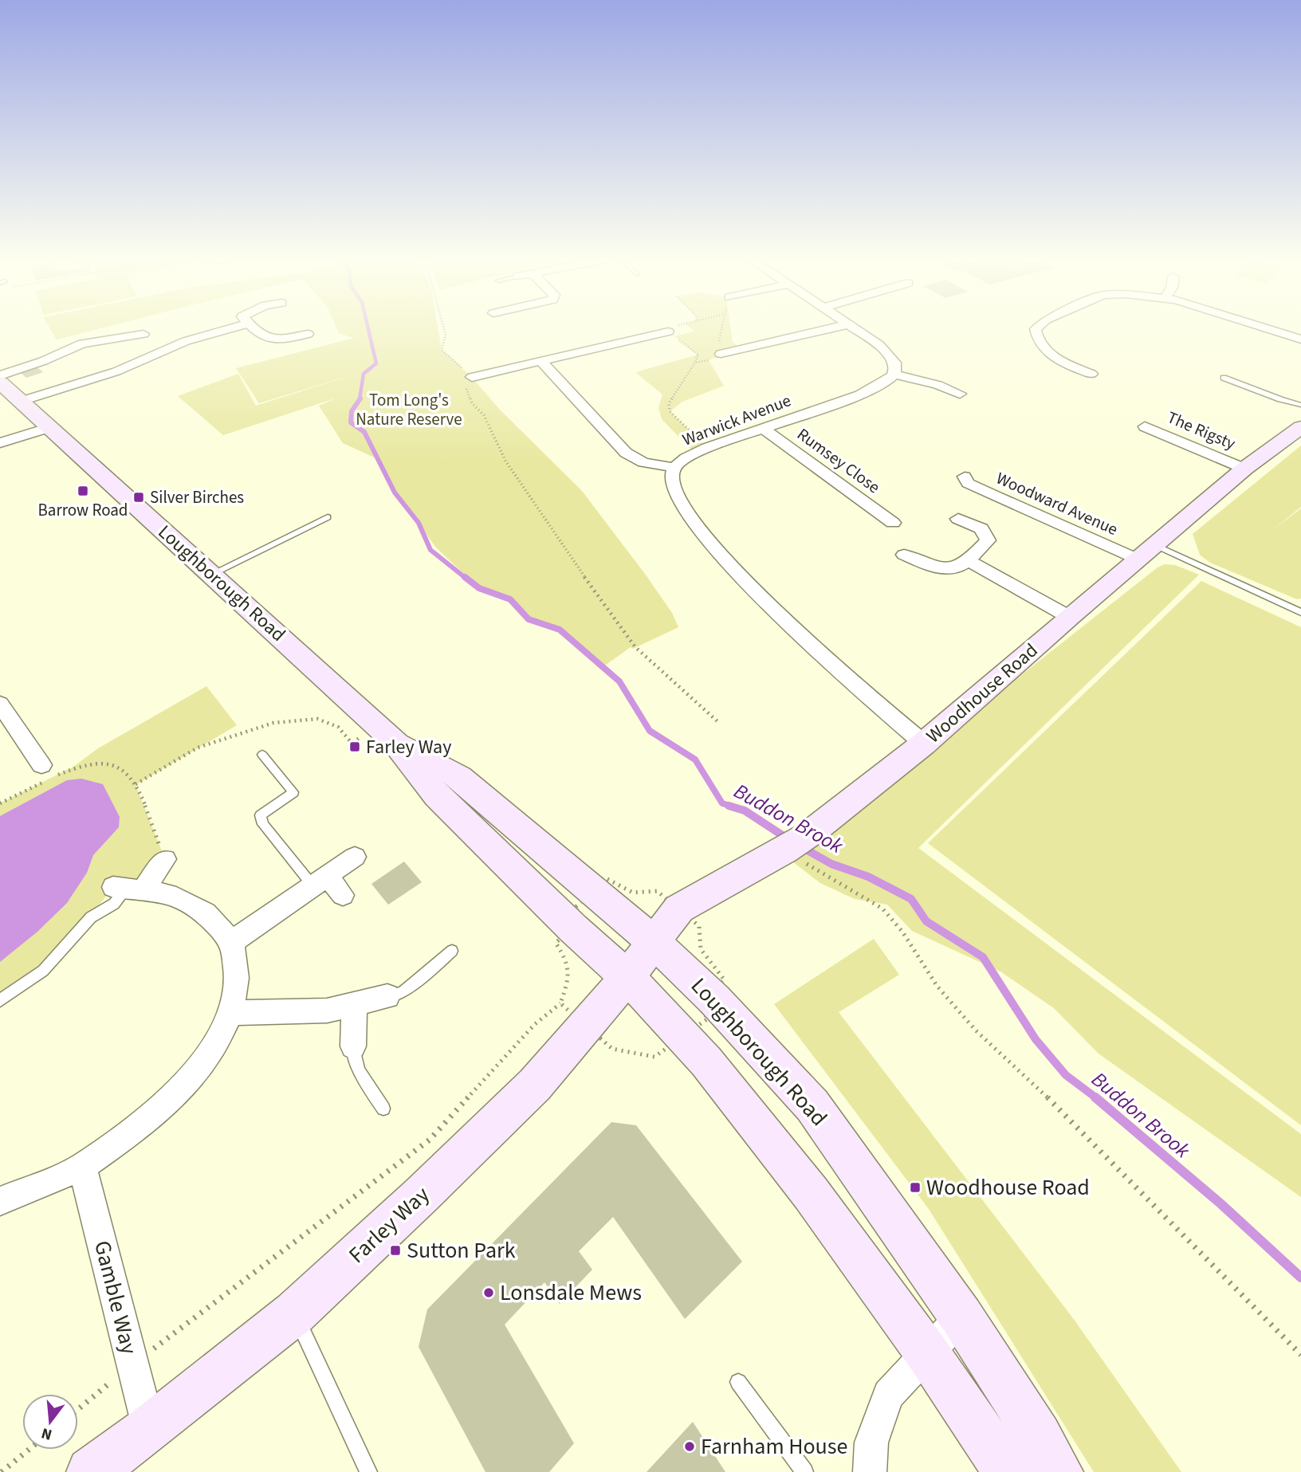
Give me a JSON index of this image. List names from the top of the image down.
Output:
{
  "streets": {
    "street": [
      "Warwick Avenue",
      "The Rigsty",
      "Rumsey Close",
      "Woodward Avenue",
      "Loughborough Road",
      "Woodhouse Road",
      "Farley Way",
      "Gamble Way"
    ]
  },
  "crossings": [
    ["Warwick Avenue", "Rumsey Close"],
    ["Warwick Avenue", "Woodhouse Road"],
    ["The Rigsty", "Woodhouse Road"],
    ["Woodward Avenue", "Woodhouse Road"],
    ["Loughborough Road", "Woodhouse Road"],
    ["Loughborough Road", "Farley Way"],
    ["Woodhouse Road", "Farley Way"],
    ["Farley Way", "Gamble Way"]
  ],
  "water": ["Buddon Brook"],
  "parks": ["Tom Long's Nature Reserve"],
  "places": {
    "transit": [
      "Barrow Road",
      "Silver Birches",
      "Farley Way",
      "Woodhouse Road",
      "Sutton Park"
    ],
    "other": ["Lonsdale Mews", "Farnham House"]
  },
  "north": "bottom"
}
